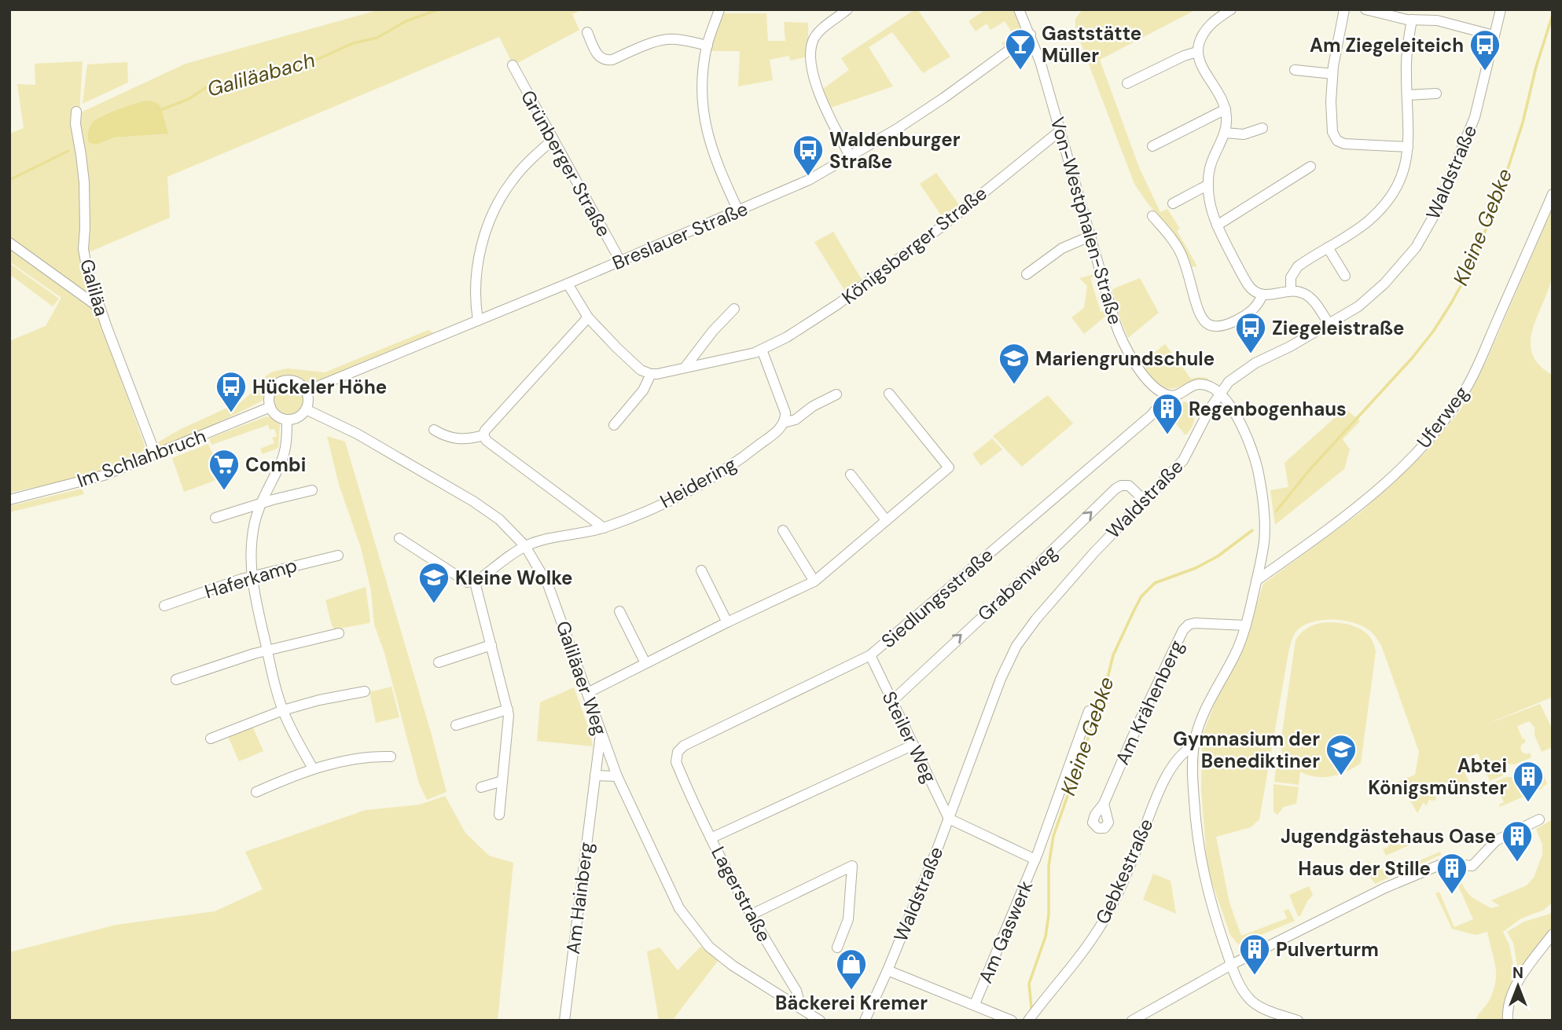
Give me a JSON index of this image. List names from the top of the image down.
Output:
{
  "streets": {
    "street": [
      "Grünberger Straße",
      "Waldstraße",
      "Von-Westphalen-Straße",
      "Breslauer Straße",
      "Königsberger Straße",
      "Galiläa",
      "Uferweg",
      "Im Schlahbruch",
      "Heidering",
      "Haferkamp",
      "Grabenweg",
      "Siedlungsstraße",
      "Galiläaer Weg",
      "Am Krähenberg",
      "Steiler Weg",
      "Gebkestraße",
      "Lagerstraße",
      "Am Hainberg",
      "Am Gaswerk"
    ]
  },
  "crossings": [
    ["Grünberger Straße", "Breslauer Straße"],
    ["Waldstraße", "Grabenweg"],
    ["Waldstraße", "Steiler Weg"],
    ["Waldstraße", "Am Gaswerk"],
    ["Von-Westphalen-Straße", "Breslauer Straße"],
    ["Von-Westphalen-Straße", "Königsberger Straße"],
    ["Von-Westphalen-Straße", "Siedlungsstraße"],
    ["Breslauer Straße", "Im Schlahbruch"],
    ["Breslauer Straße", "Galiläaer Weg"],
    ["Galiläa", "Im Schlahbruch"],
    ["Im Schlahbruch", "Galiläaer Weg"],
    ["Heidering", "Galiläaer Weg"],
    ["Grabenweg", "Steiler Weg"],
    ["Siedlungsstraße", "Steiler Weg"],
    ["Siedlungsstraße", "Lagerstraße"],
    ["Galiläaer Weg", "Lagerstraße"],
    ["Galiläaer Weg", "Am Hainberg"],
    ["Steiler Weg", "Am Gaswerk"]
  ],
  "one_way": ["Grabenweg"],
  "water": ["Galiläabach", "Kleine Gebke"],
  "places": {
    "bar": ["Gaststätte Müller"],
    "bus stop": [
      "Am Ziegeleiteich",
      "Waldenburger Straße",
      "Ziegeleistraße",
      "Hückeler Höhe"
    ],
    "school or university": ["Mariengrundschule", "Kleine Wolke", "Gymnasium der Benediktiner"],
    "building": [
      "Regenbogenhaus",
      "Abtei Königsmünster",
      "Jugendgästehaus Oase",
      "Haus der Stille",
      "Pulverturm"
    ],
    "supermarket": ["Combi"],
    "shop": ["Bäckerei Kremer"]
  },
  "north": "top"
}
